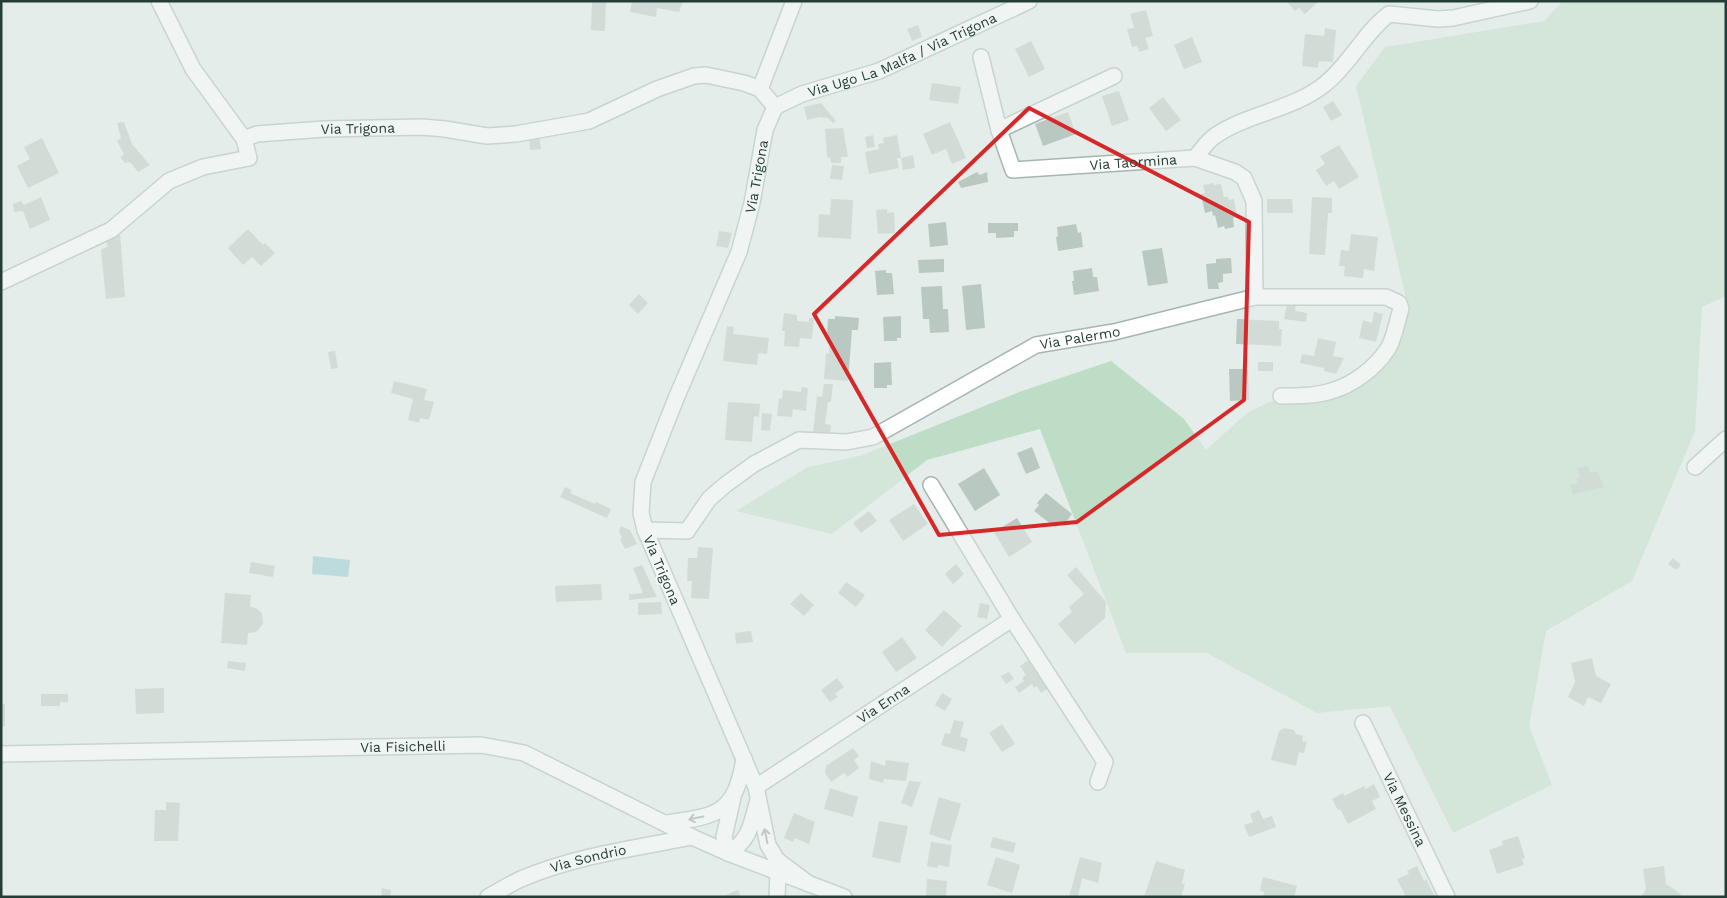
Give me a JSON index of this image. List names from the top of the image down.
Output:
{
  "streets": {
    "street": [
      "Via Ugo La Malfa / Via Trigona",
      "Via Trigona",
      "Via Taormina",
      "Via Palermo",
      "Via Enna",
      "Via Fisichelli",
      "Via Messina",
      "Via Sondrio"
    ]
  },
  "crossings": [
    ["Via Ugo La Malfa / Via Trigona", "Via Trigona"],
    ["Via Trigona", "Via Palermo"],
    ["Via Trigona", "Via Enna"],
    ["Via Trigona", "Via Fisichelli"],
    ["Via Taormina", "Via Palermo"],
    ["Via Fisichelli", "Via Sondrio"]
  ]
}
